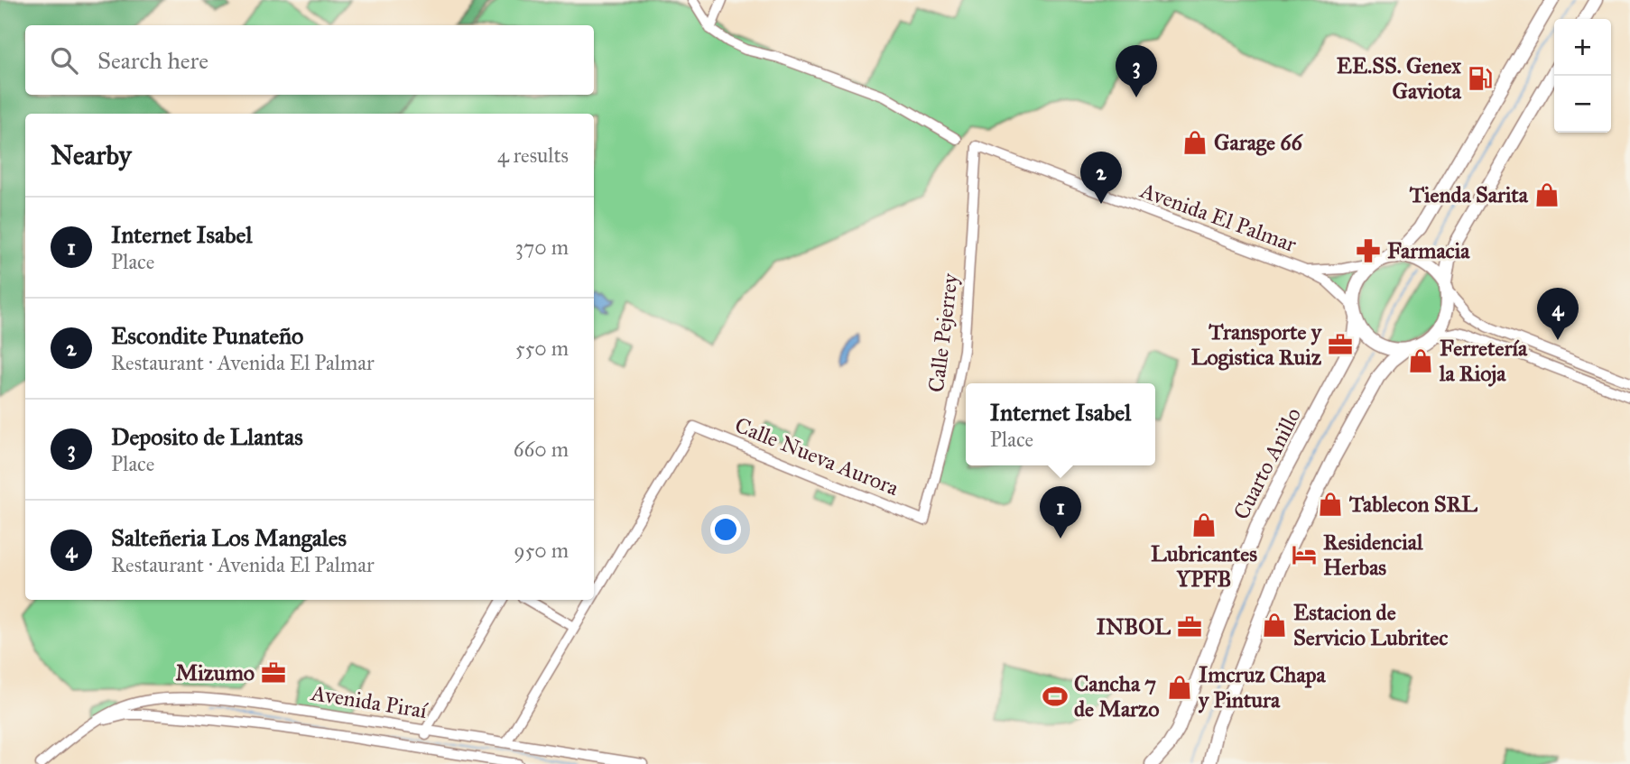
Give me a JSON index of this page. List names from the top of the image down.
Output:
{
  "streets": {
    "highway": ["Cuarto Anillo"],
    "street": [
      "Avenida El Palmar",
      "Calle Pejerrey",
      "Calle Nueva Aurora",
      "Avenida Piraí"
    ]
  },
  "crossings": [
    ["Avenida El Palmar", "Calle Pejerrey"],
    ["Avenida El Palmar", "Cuarto Anillo"],
    ["Calle Pejerrey", "Calle Nueva Aurora"]
  ],
  "places": {
    "fuel station": ["EE.SS. Genex Gaviota"],
    "shop": [
      "Garage 66",
      "Tienda Sarita",
      "Ferretería la Rioja",
      "Tablecon SRL",
      "Lubricantes YPFB",
      "Estacion de Servicio Lubritec",
      "Imcruz Chapa y Pintura"
    ],
    "pharmacy": ["Farmacia"],
    "office": ["Transporte y Logistica Ruiz", "INBOL", "Mizumo"],
    "hotel": ["Residencial Herbas"],
    "sports": ["Cancha 7 de Marzo"]
  },
  "page": {
    "map_buttons": ["+", "−"],
    "search": "Search here",
    "pins": [
      "3",
      "2",
      "4",
      "1"
    ],
    "heading": ["Nearby", "4 results"],
    "list": [
      {
        "mark": "1",
        "name": "Internet Isabel",
        "note": "Place",
        "value": "370 m"
      },
      {
        "mark": "2",
        "name": "Escondite Punateño",
        "note": "Restaurant · Avenida El Palmar",
        "value": "550 m"
      },
      {
        "mark": "3",
        "name": "Deposito de Llantas",
        "note": "Place",
        "value": "660 m"
      },
      {
        "mark": "4",
        "name": "Salteñeria Los Mangales",
        "note": "Restaurant · Avenida El Palmar",
        "value": "950 m"
      }
    ],
    "popup": ["Internet Isabel", "Place"]
  }
}
